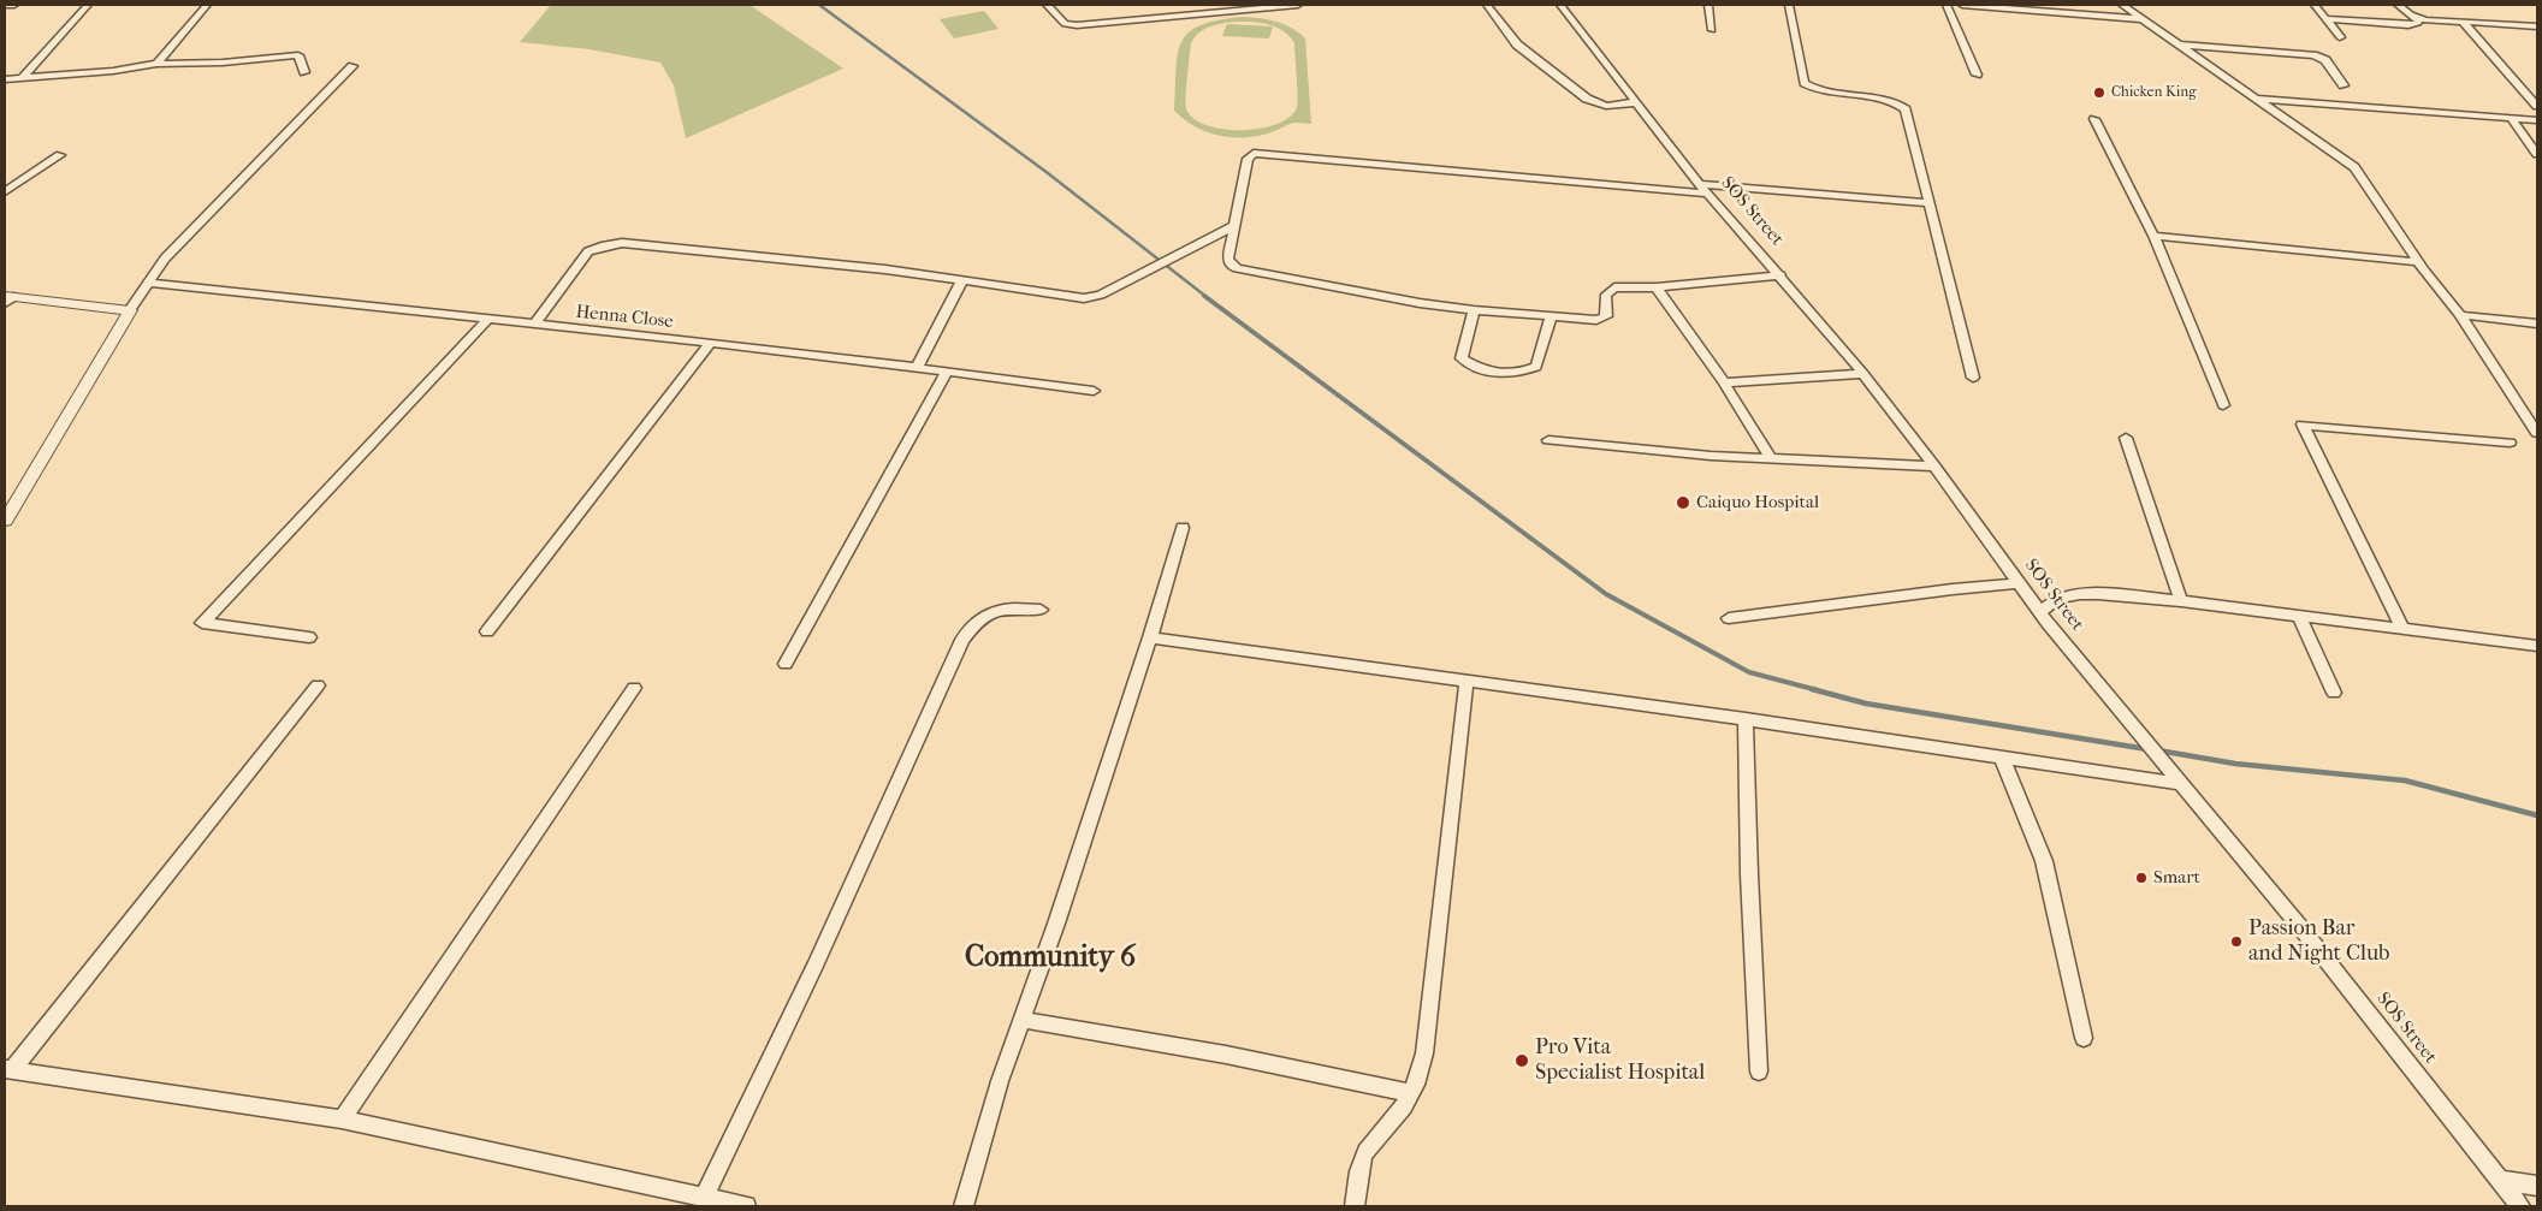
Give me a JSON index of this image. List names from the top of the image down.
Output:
{
  "streets": {
    "street": ["SOS Street", "Henna Close"]
  },
  "districts": ["Community 6"],
  "places": [
    "Chicken King",
    "Caiquo Hospital",
    "Smart",
    "Passion Bar and Night Club",
    "Pro Vita Specialist Hospital"
  ]
}
